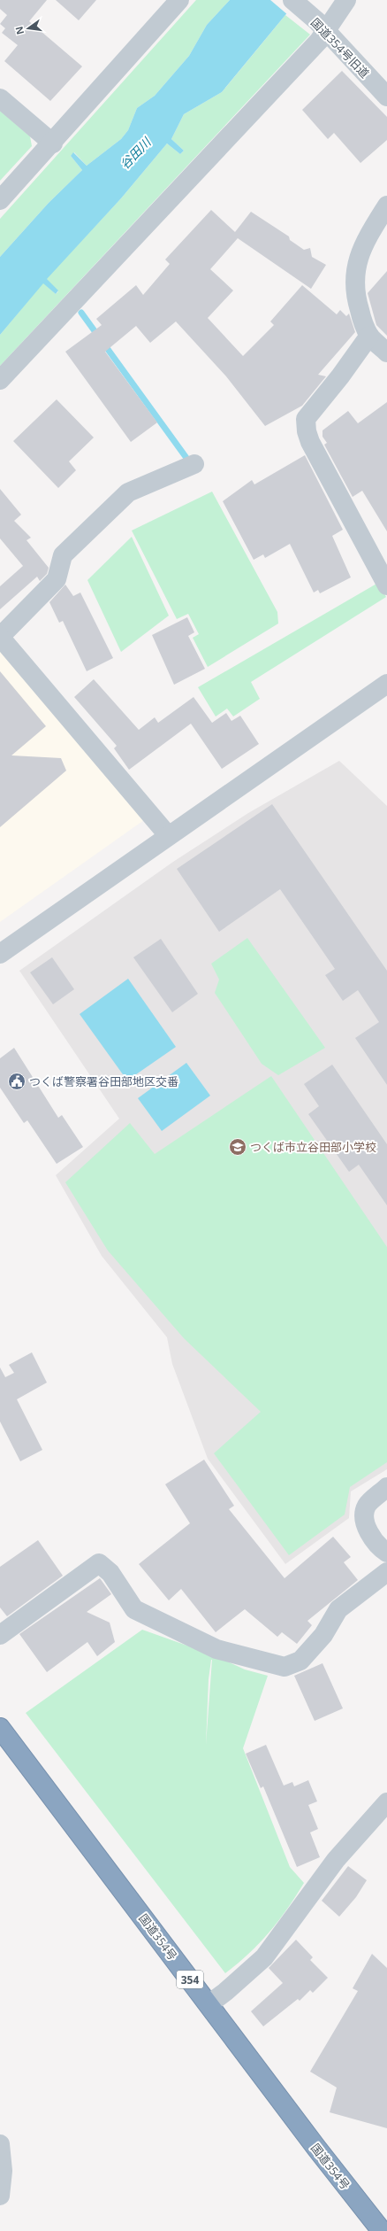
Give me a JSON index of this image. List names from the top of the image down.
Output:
{
  "streets": {
    "highway": ["国道354号", "354"],
    "street": ["国道354号旧道"]
  },
  "water": ["谷田川"],
  "places": {
    "public building": ["つくば警察署谷田部地区交番"],
    "school or university": ["つくば市立谷田部小学校"]
  },
  "north": "left"
}
